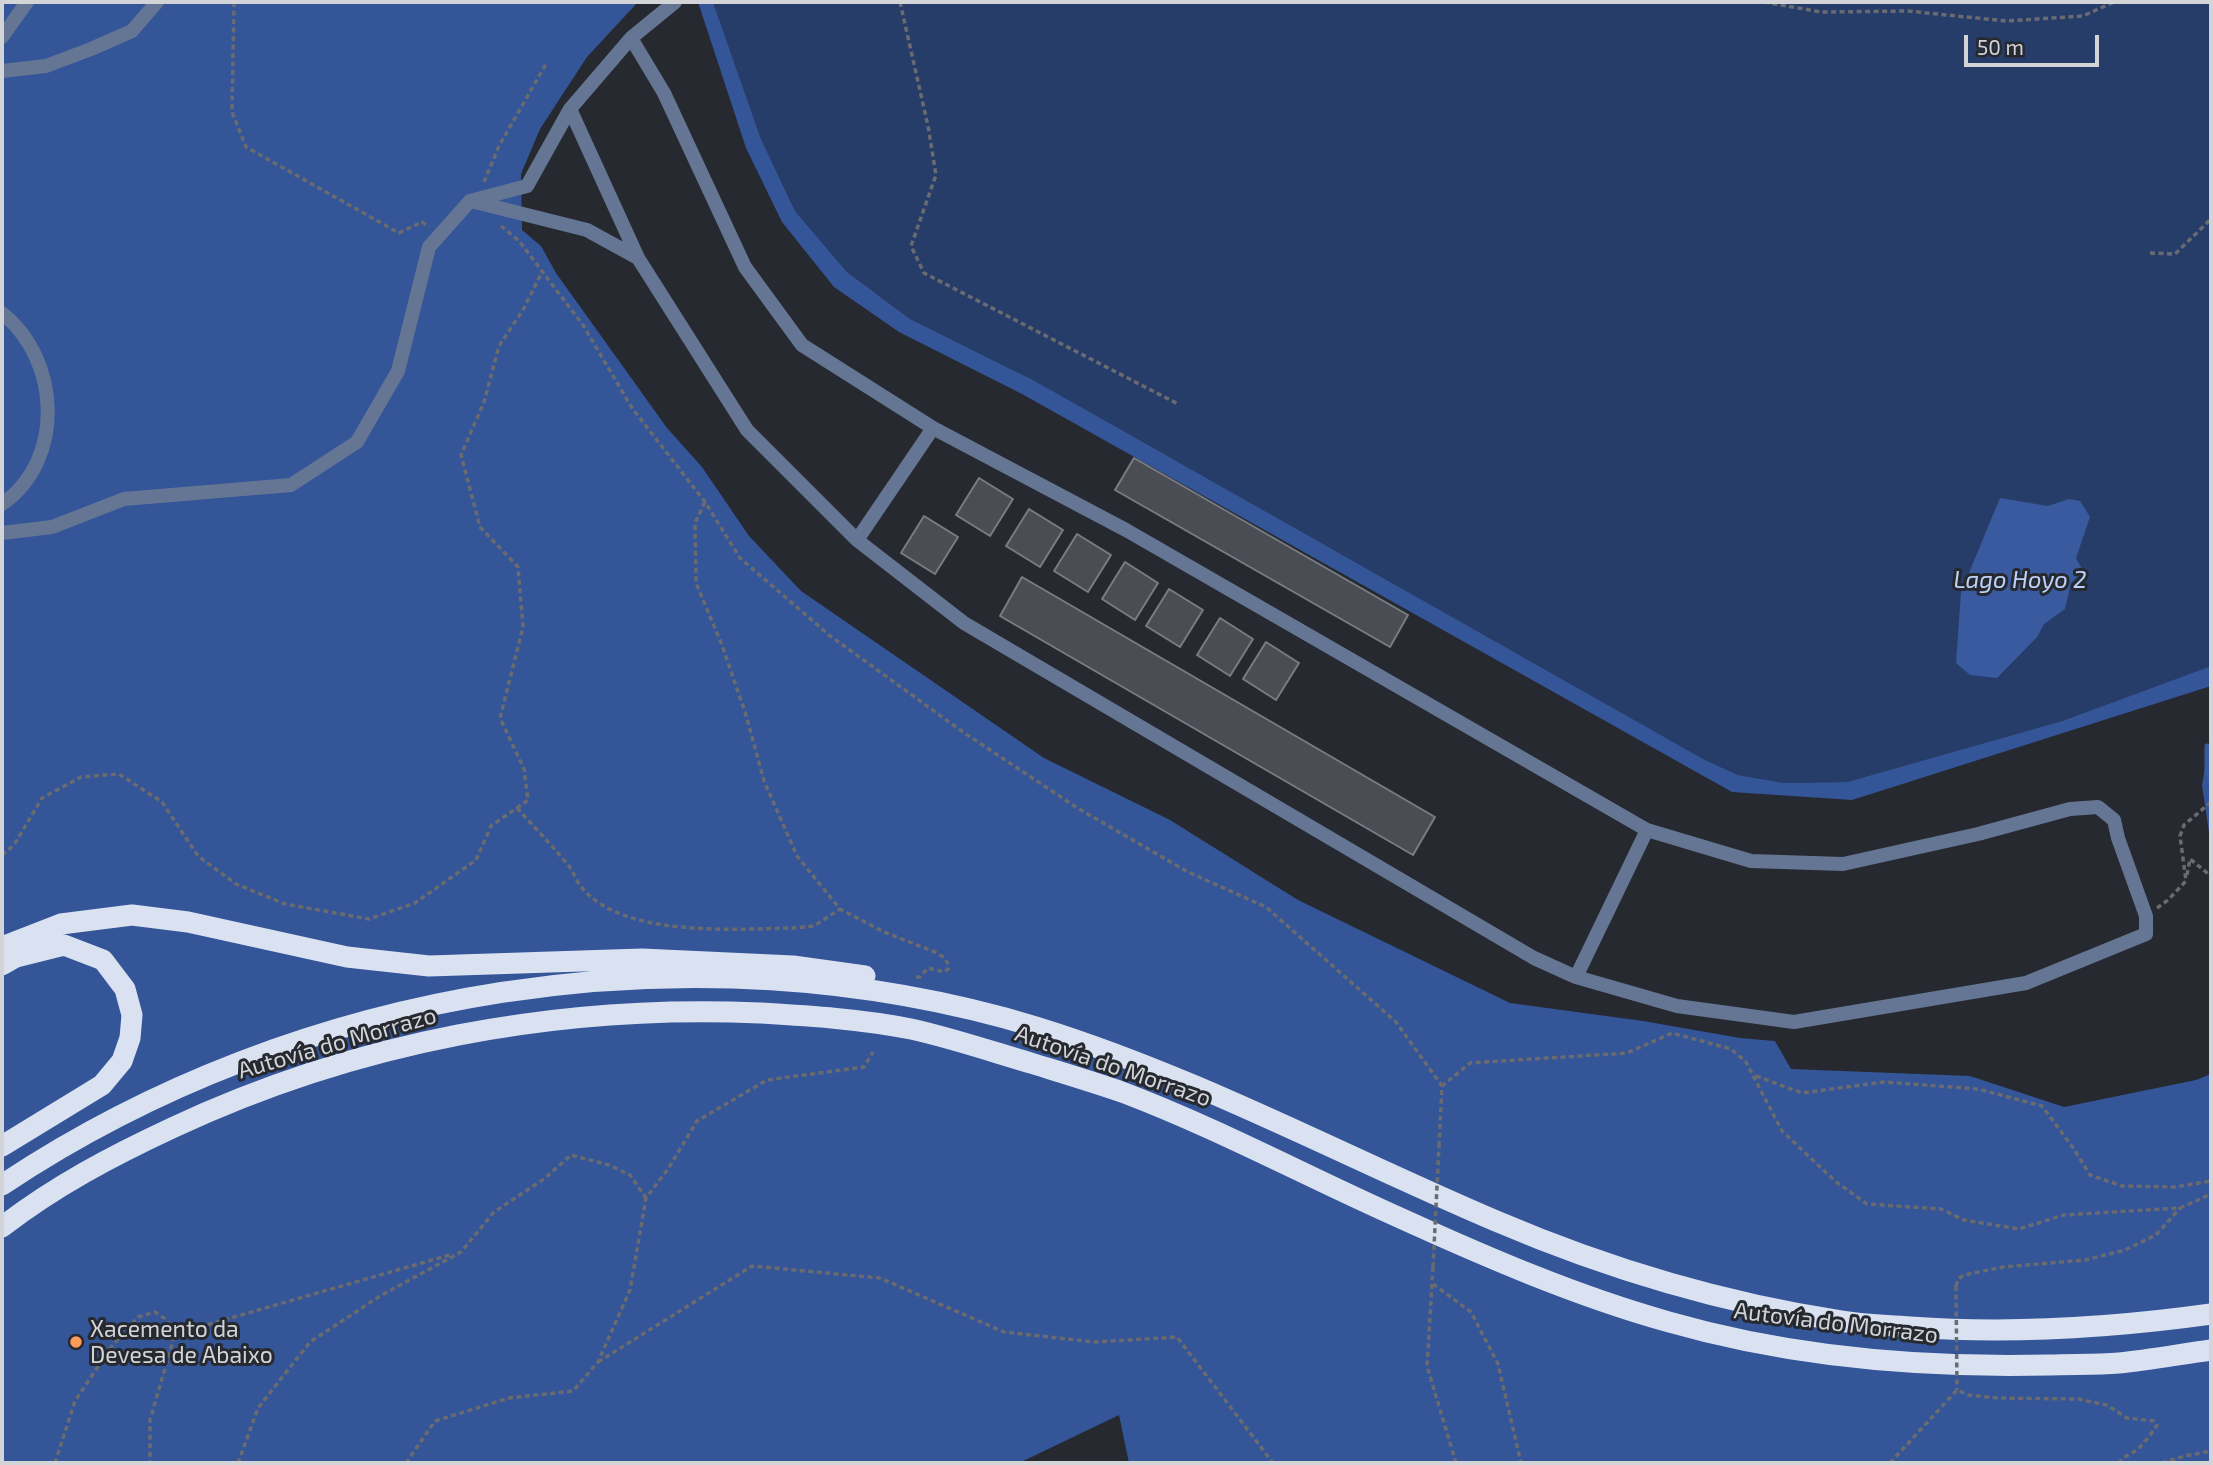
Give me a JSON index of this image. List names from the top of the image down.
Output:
{
  "streets": {
    "highway": ["Autovía do Morrazo"]
  },
  "water": ["Lago Hoyo 2"],
  "places": ["Xacemento da Devesa de Abaixo"],
  "scale_bar": "50 m"
}
